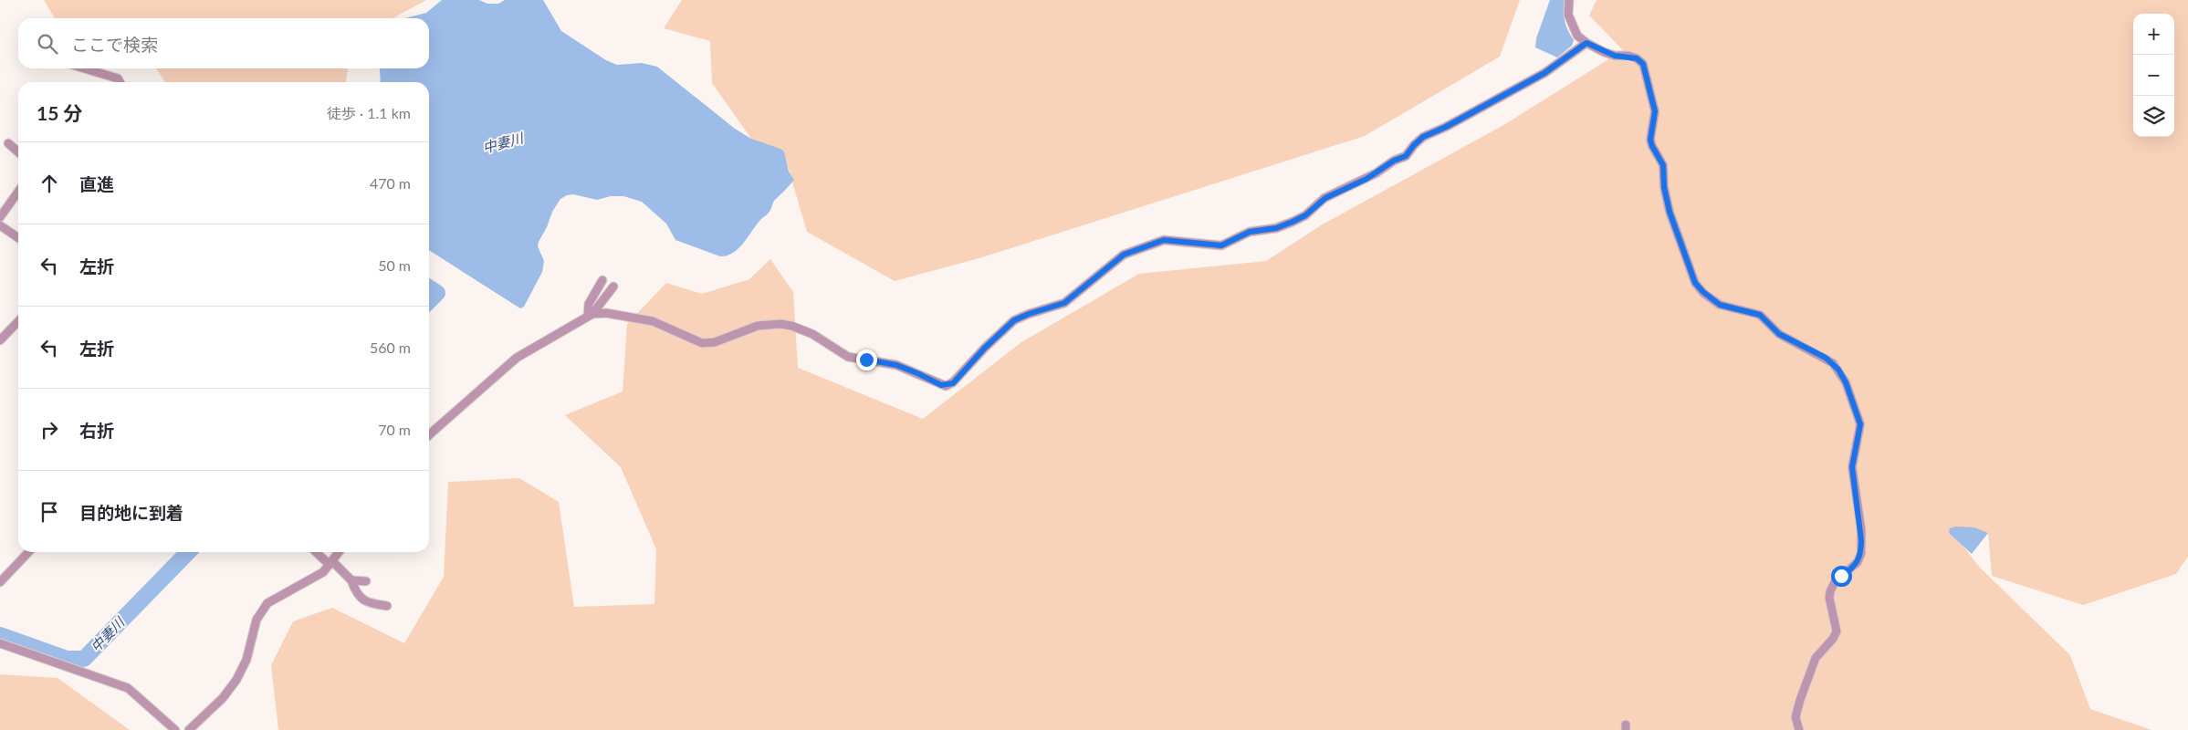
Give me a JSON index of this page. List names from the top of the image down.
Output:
{
  "water": ["中妻川"],
  "page": {
    "map_buttons": ["+", "−"],
    "search": "ここで検索",
    "heading": ["15 分", "徒歩 · 1.1 km"],
    "list": [
      ["直進", "470 m"],
      ["左折", "50 m"],
      ["左折", "560 m"],
      ["右折", "70 m"],
      "目的地に到着"
    ]
  }
}
